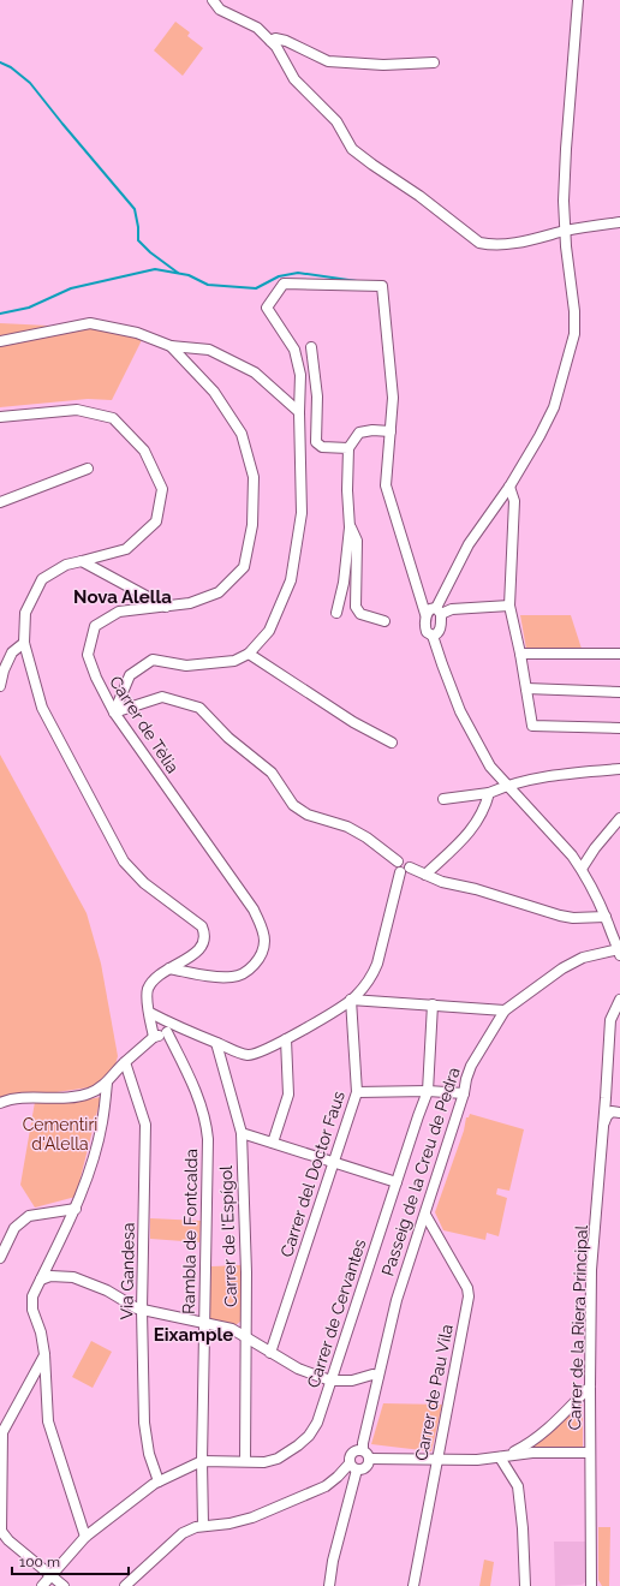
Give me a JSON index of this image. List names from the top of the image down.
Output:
{
  "streets": {
    "street": [
      "Carrer de Tèlia",
      "Passeig de la Creu de Pedra",
      "Carrer del Doctor Faus",
      "Rambla de Fontcalda",
      "Carrer de l'Espígol",
      "Via Gandesa",
      "Carrer de Cervantes",
      "Carrer de la Riera Principal",
      "Carrer de Pau Vila"
    ]
  },
  "crossings": [
    ["Passeig de la Creu de Pedra", "Carrer de Pau Vila"],
    ["Rambla de Fontcalda", "Carrer de Cervantes"],
    ["Carrer de l'Espígol", "Carrer de Cervantes"]
  ],
  "districts": ["Nova Alella", "Eixample"],
  "parks": ["Cementiri d'Alella"],
  "scale_bar": "100 m"
}
